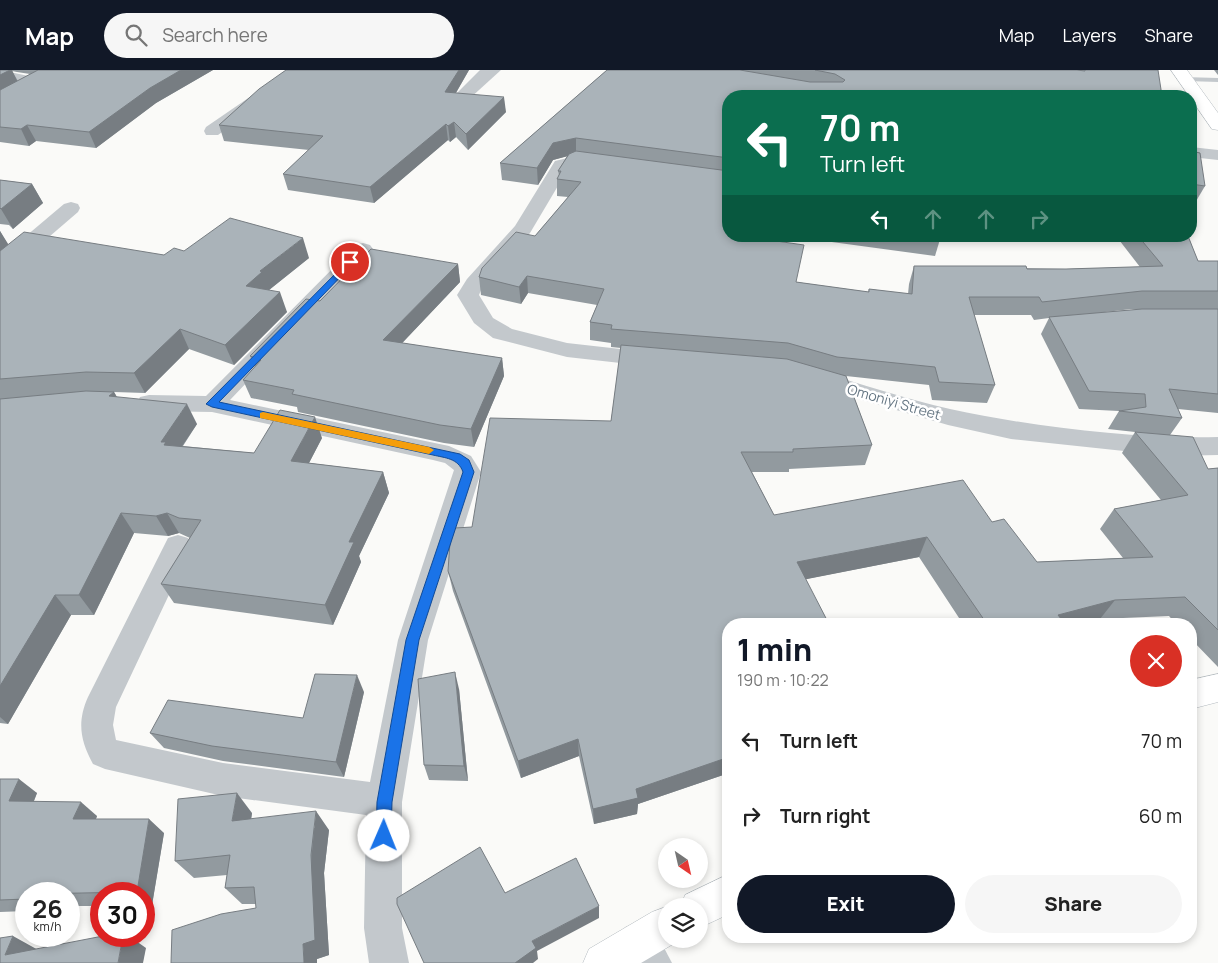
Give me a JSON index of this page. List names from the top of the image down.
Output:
{
  "streets": {
    "street": ["Omoniyi Street"]
  },
  "north": "bottom right",
  "page": {
    "header": "Map",
    "search": "Search here",
    "nav": ["Map", "Layers", "Share"],
    "turn": ["70 m", "Turn left"],
    "heading": ["1 min", "190 m · 10:22"],
    "list": [
      {
        "name": "Turn left",
        "value": "70 m"
      },
      {
        "name": "Turn right",
        "value": "60 m"
      }
    ],
    "buttons": ["Exit", "Share"],
    "speed": "26 km/h",
    "limit": "30"
  }
}
